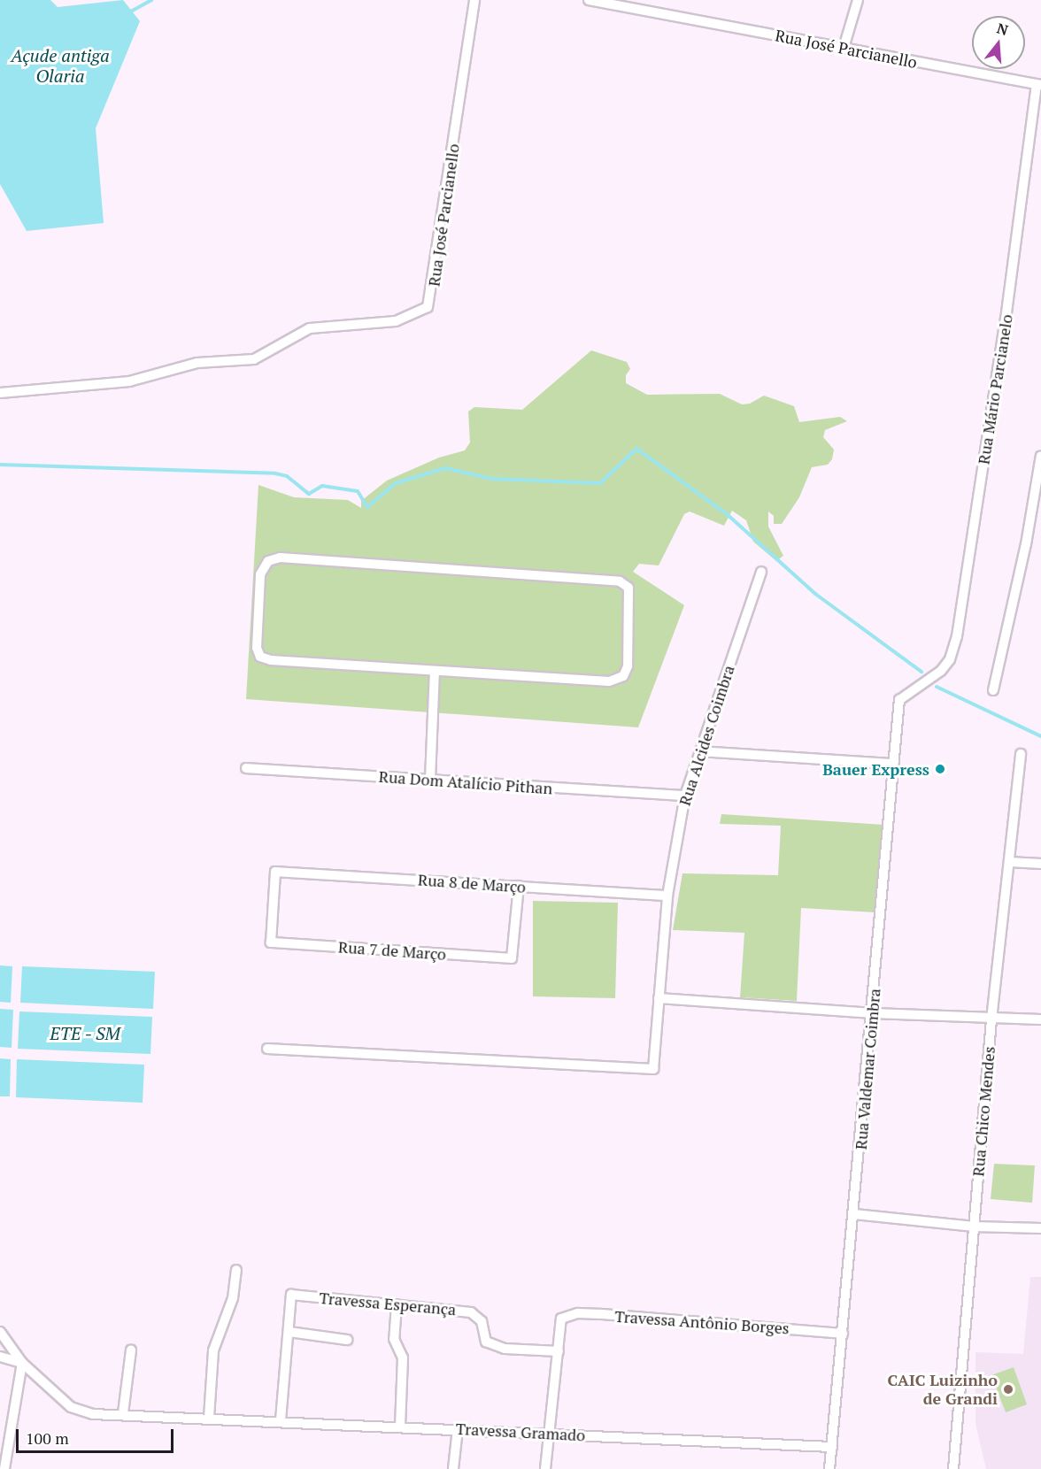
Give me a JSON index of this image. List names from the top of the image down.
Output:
{
  "streets": {
    "street": [
      "Rua José Parcianello",
      "Rua Mário Parcianelo",
      "Rua Alcides Coimbra",
      "Rua Dom Atalício Pithan",
      "Rua 8 de Março",
      "Rua 7 de Março",
      "Rua Valdemar Coimbra",
      "Rua Chico Mendes",
      "Travessa Esperança",
      "Travessa Antônio Borges",
      "Travessa Gramado"
    ]
  },
  "crossings": [
    ["Rua José Parcianello", "Rua Mário Parcianelo"],
    ["Rua Mário Parcianelo", "Rua Valdemar Coimbra"],
    ["Rua Alcides Coimbra", "Rua Dom Atalício Pithan"],
    ["Rua Alcides Coimbra", "Rua 8 de Março"],
    ["Rua 8 de Março", "Rua 7 de Março"],
    ["Rua Valdemar Coimbra", "Travessa Antônio Borges"],
    ["Rua Valdemar Coimbra", "Travessa Gramado"],
    ["Travessa Esperança", "Travessa Antônio Borges"]
  ],
  "water": ["Açude antiga Olaria", "ETE - SM"],
  "places": ["Bauer Express", "CAIC Luizinho de Grandi"],
  "scale_bar": "100 m",
  "north": "top"
}
